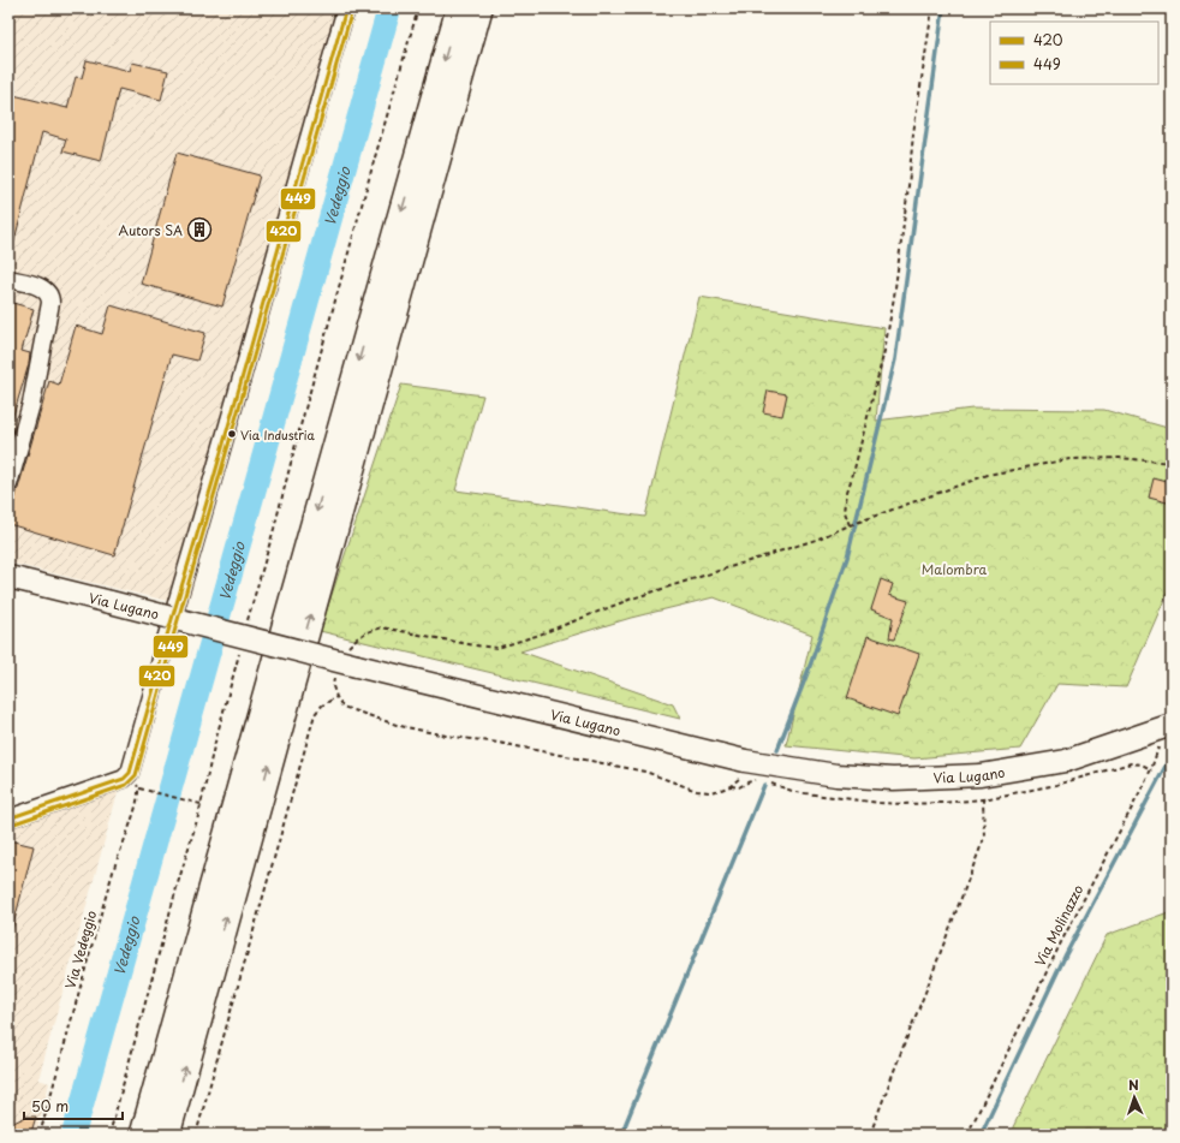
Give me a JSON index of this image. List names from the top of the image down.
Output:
{
  "streets": {
    "main road": ["Via Lugano"],
    "path": ["Via Molinazzo", "Via Vedeggio"]
  },
  "crossings": [
    ["Via Lugano", "Via Molinazzo"]
  ],
  "water": ["Vedeggio"],
  "parks": ["Malombra"],
  "places": {
    "building": ["Autors SA"],
    "other": ["Via Industria"]
  },
  "lines": ["transit line 420", "transit line 449"],
  "legend": ["420", "449"],
  "scale_bar": "50 m",
  "north": "top"
}
